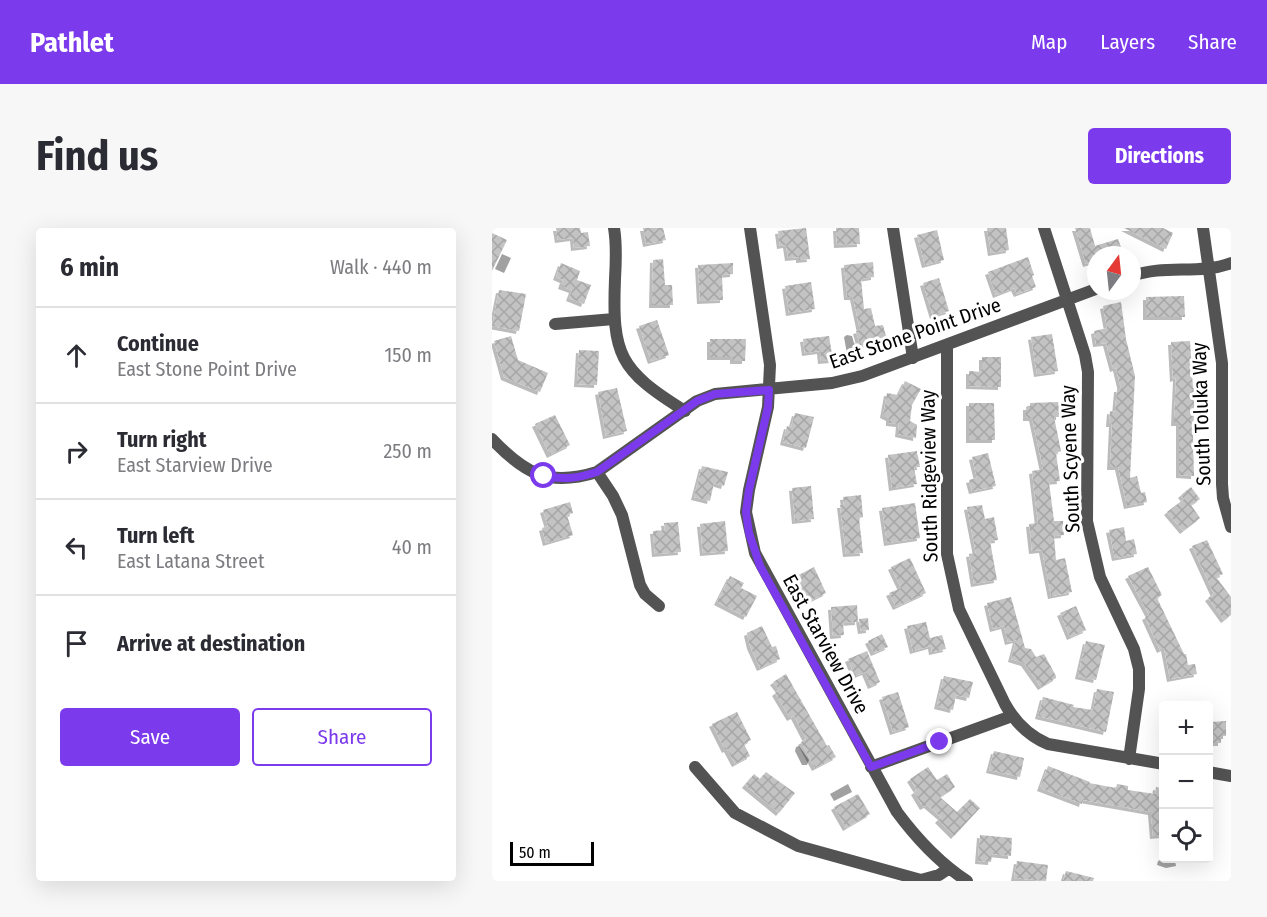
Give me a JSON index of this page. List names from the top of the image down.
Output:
{
  "streets": {
    "street": [
      "East Stone Point Drive",
      "South Toluka Way",
      "South Scyene Way",
      "South Ridgeview Way",
      "East Starview Drive"
    ]
  },
  "crossings": [
    ["East Stone Point Drive", "South Scyene Way"],
    ["East Stone Point Drive", "South Ridgeview Way"],
    ["East Stone Point Drive", "East Starview Drive"],
    ["South Scyene Way", "South Ridgeview Way"]
  ],
  "scale_bar": "50 m",
  "north": "top",
  "page": {
    "header": "Pathlet",
    "nav": ["Map", "Layers", "Share"],
    "buttons": [
      "Directions",
      ["Save", "Share"]
    ],
    "title": "Find us",
    "heading": ["6 min", "Walk · 440 m"],
    "list": [
      ["Continue", "East Stone Point Drive", "150 m"],
      ["Turn right", "East Starview Drive", "250 m"],
      ["Turn left", "East Latana Street", "40 m"],
      "Arrive at destination"
    ],
    "map_buttons": ["+", "−"],
    "scale": "50 m"
  }
}
